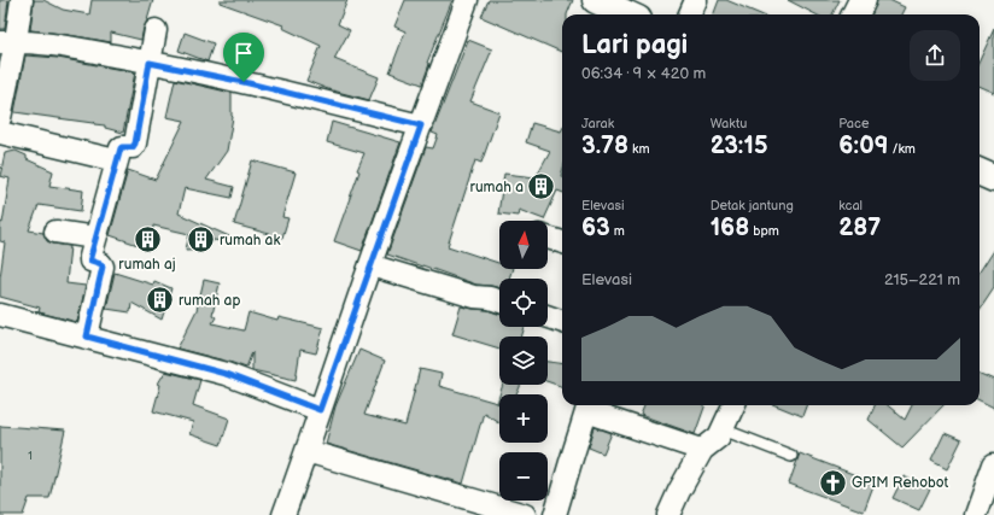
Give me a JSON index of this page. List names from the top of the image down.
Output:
{
  "places": {
    "building": [
      "rumah a",
      "rumah aj",
      "rumah ak",
      "rumah ap"
    ],
    "church": ["GPIM Rehobot"]
  },
  "house_numbers": ["1"],
  "north": "top",
  "page": {
    "heading": ["Lari pagi", "06:34 · 9 × 420 m"],
    "stats": [
      ["Jarak", "3.78 km"],
      ["Waktu", "23:15"],
      ["Pace", "6:09 /km"],
      ["Elevasi", "63 m"],
      ["Detak jantung", "168 bpm"],
      ["kcal", "287"]
    ],
    "map_buttons": ["+", "−"],
    "chart": ["Elevasi", "215–221 m"]
  }
}
